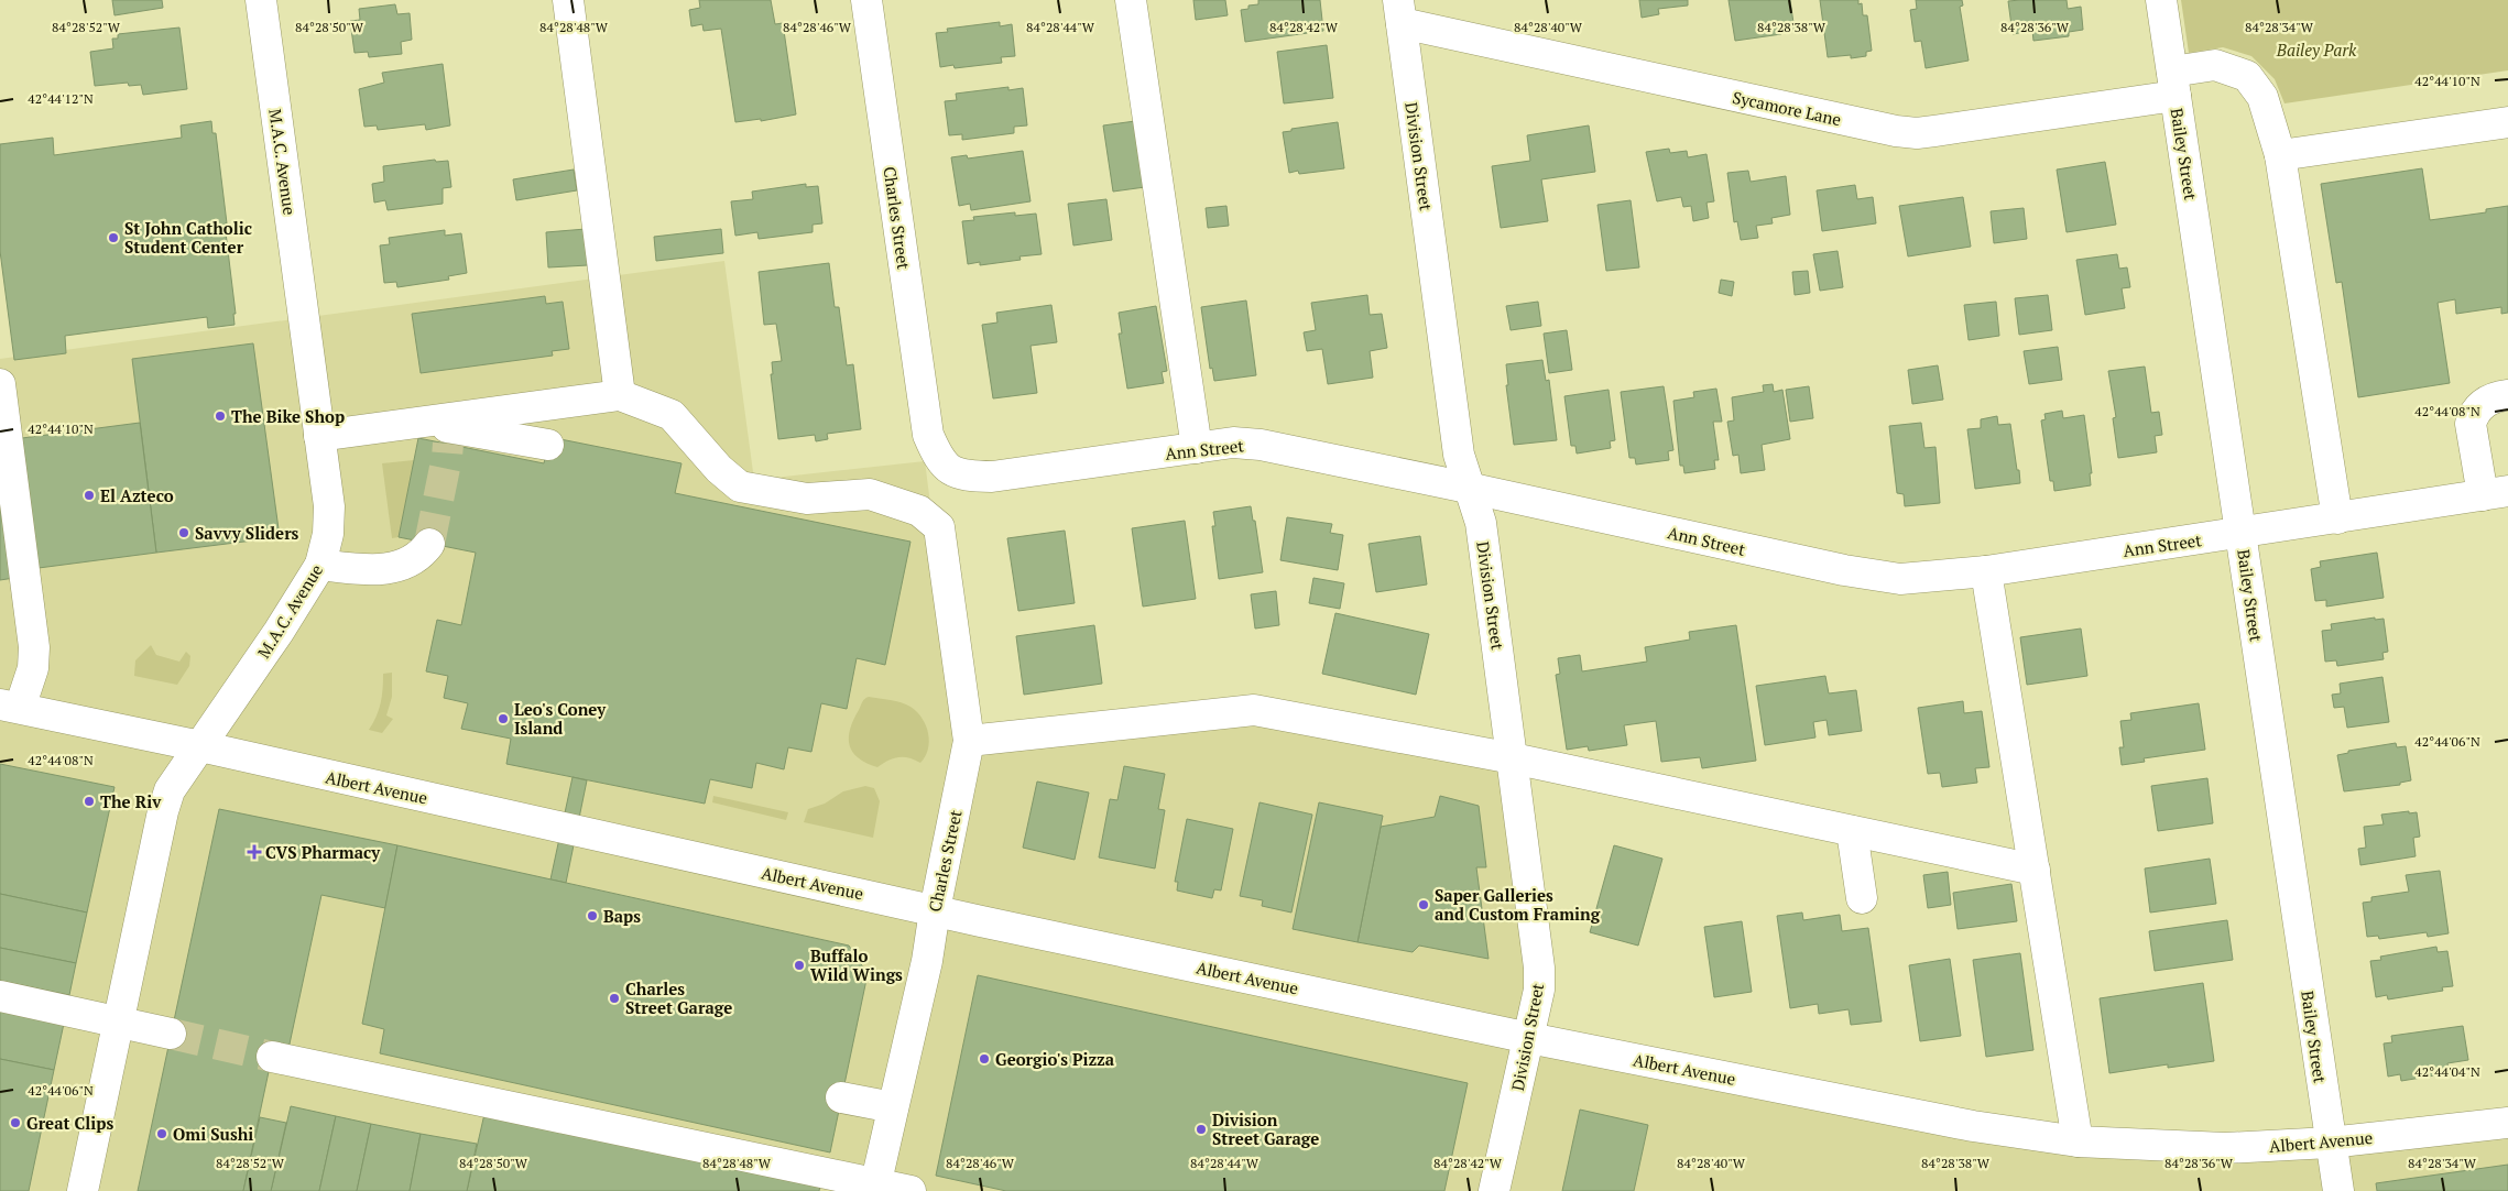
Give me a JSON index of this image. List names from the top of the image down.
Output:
{
  "streets": {
    "street": [
      "Sycamore Lane",
      "Bailey Street",
      "Division Street",
      "M.A.C. Avenue",
      "Charles Street",
      "Ann Street",
      "Albert Avenue"
    ]
  },
  "crossings": [
    ["Sycamore Lane", "Bailey Street"],
    ["Sycamore Lane", "Division Street"],
    ["Sycamore Lane", "Ann Street"],
    ["Bailey Street", "Ann Street"],
    ["Bailey Street", "Albert Avenue"],
    ["Division Street", "Ann Street"],
    ["Division Street", "Albert Avenue"],
    ["M.A.C. Avenue", "Albert Avenue"],
    ["Charles Street", "Ann Street"],
    ["Charles Street", "Albert Avenue"]
  ],
  "parks": ["Bailey Park"],
  "places": {
    "other": [
      "St John Catholic Student Center",
      "The Bike Shop",
      "El Azteco",
      "Savvy Sliders",
      "Leo's Coney Island",
      "The Riv",
      "Saper Galleries and Custom Framing",
      "Baps",
      "Buffalo Wild Wings",
      "Charles Street Garage",
      "Georgio's Pizza",
      "Great Clips",
      "Division Street Garage",
      "Omi Sushi"
    ],
    "health": ["CVS Pharmacy"]
  },
  "coordinates": [
    "84°28'52\"W",
    "84°28'50\"W",
    "84°28'48\"W",
    "84°28'46\"W",
    "84°28'44\"W",
    "84°28'42\"W",
    "84°28'40\"W",
    "84°28'38\"W",
    "84°28'36\"W",
    "84°28'34\"W",
    "42°44'10\"N",
    "42°44'12\"N",
    "42°44'08\"N",
    "42°44'06\"N",
    "42°44'04\"N"
  ]
}
